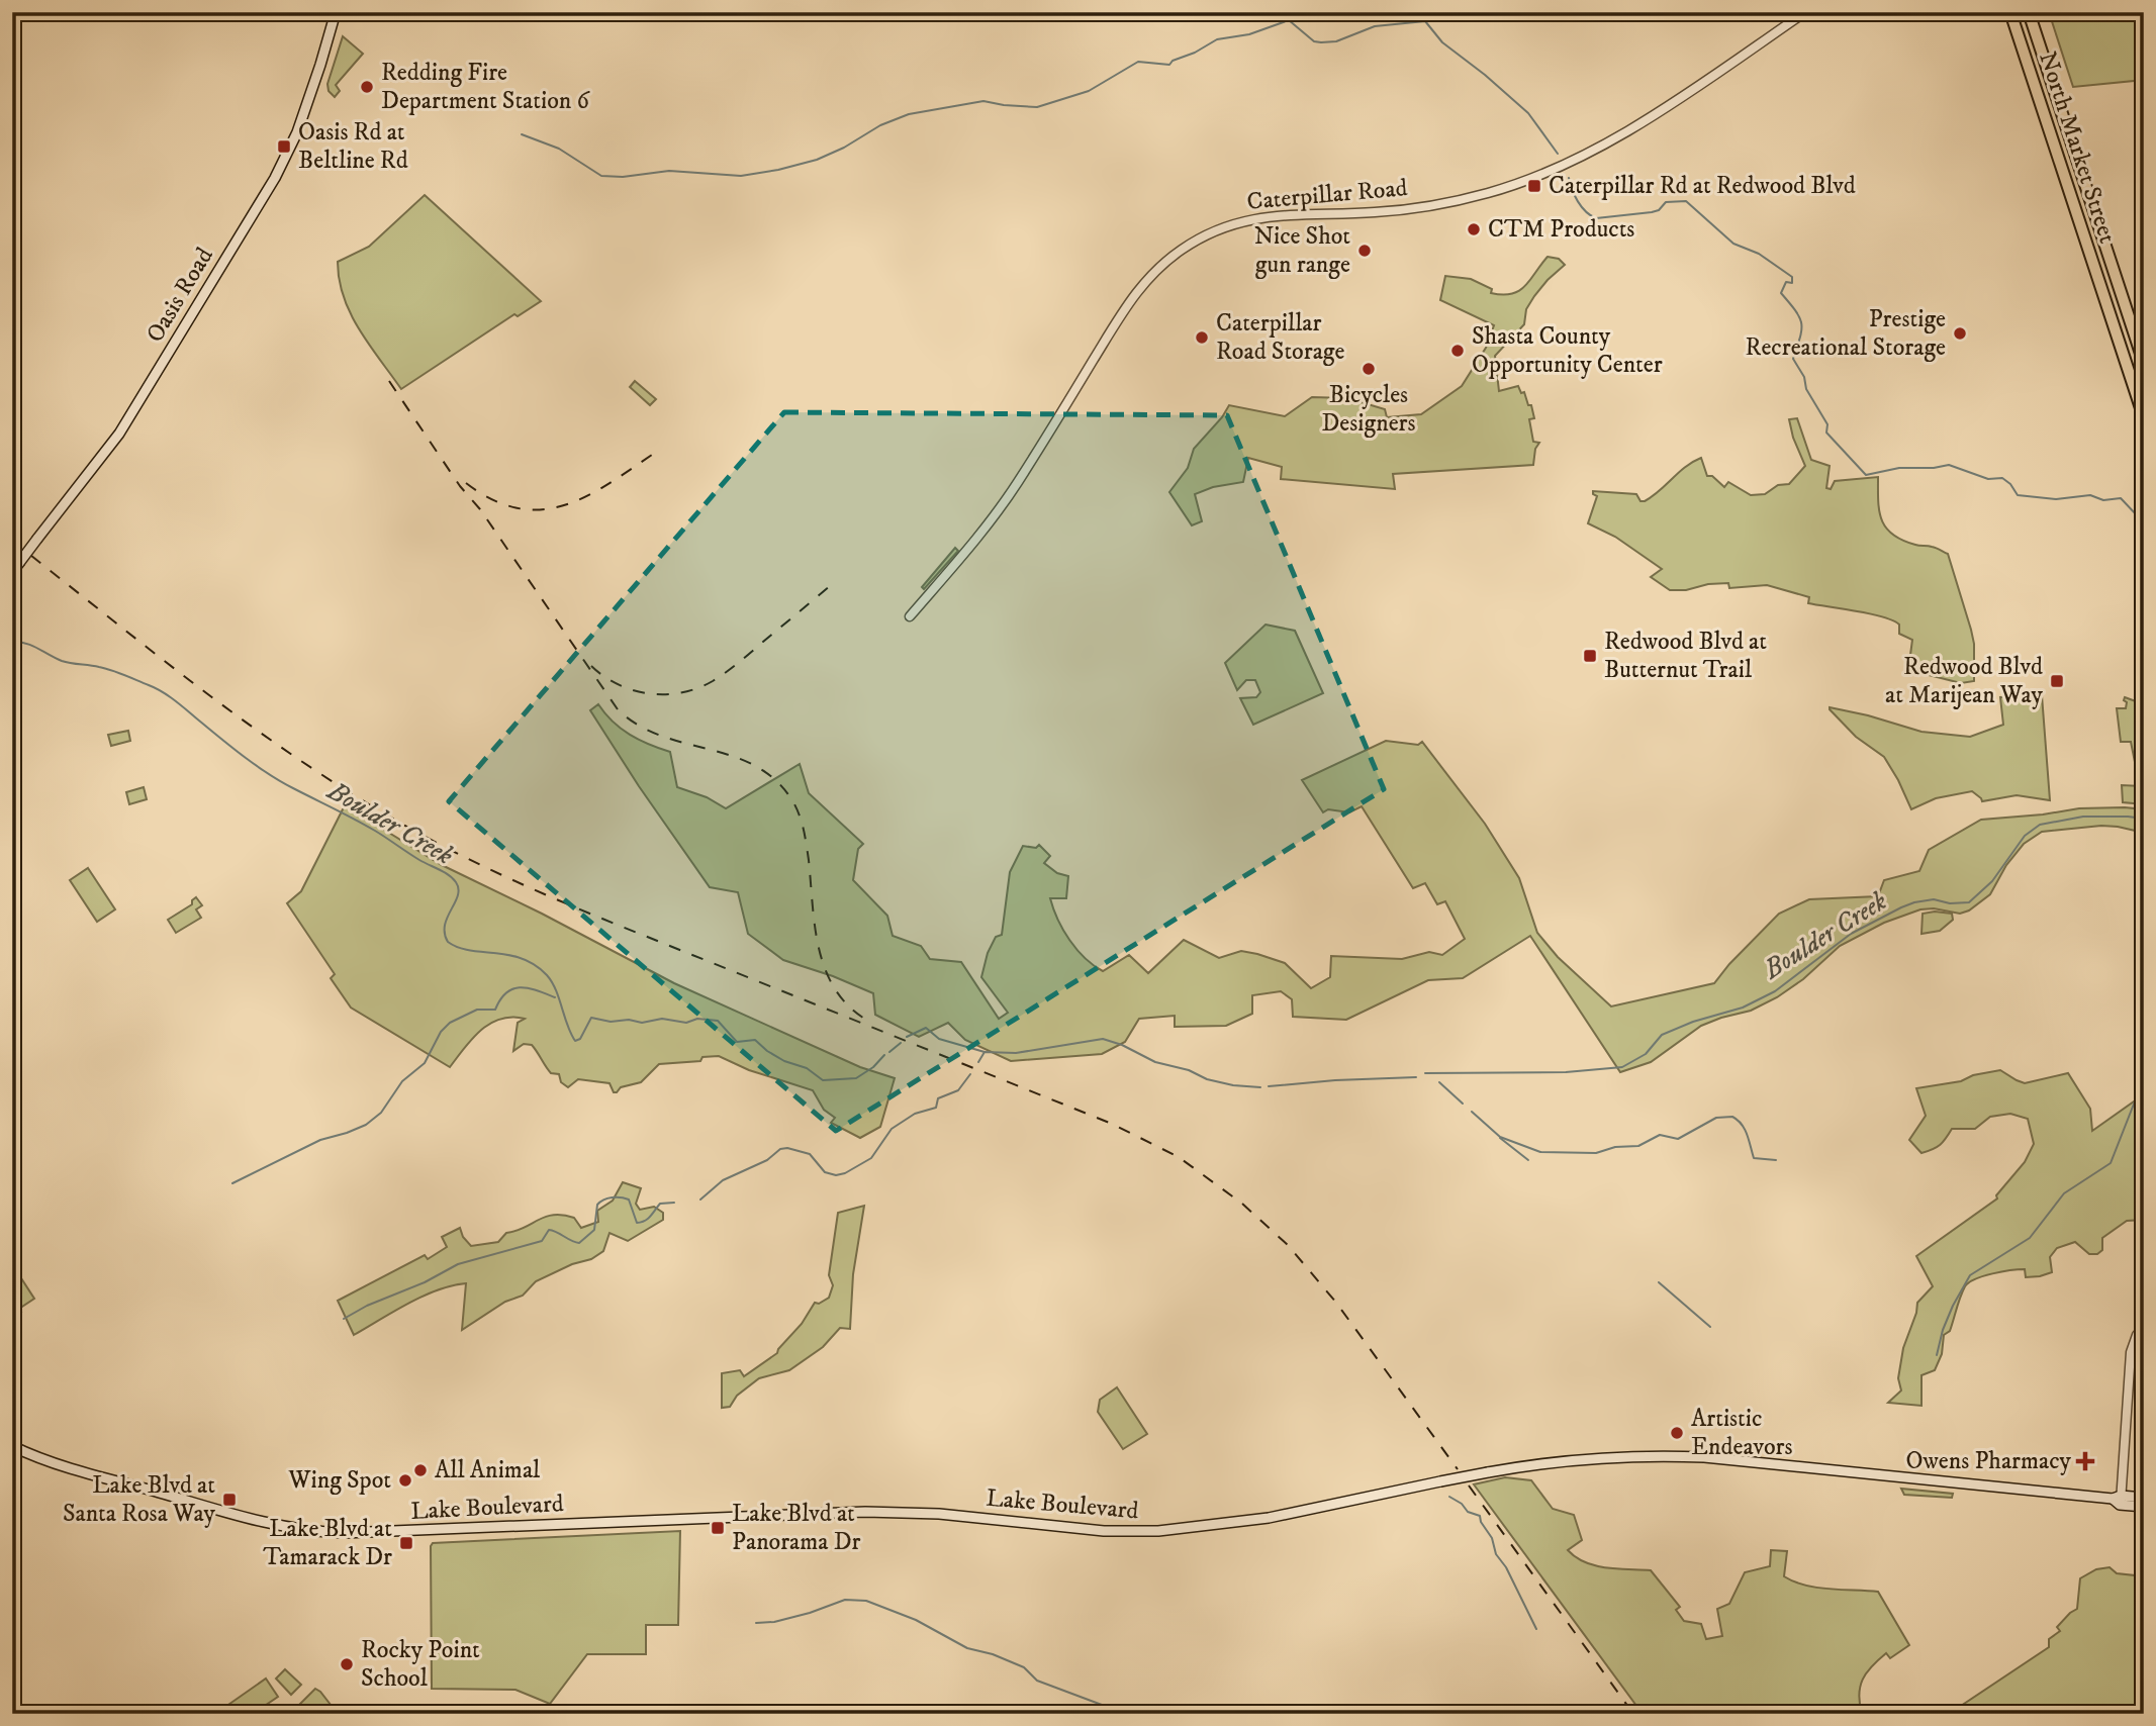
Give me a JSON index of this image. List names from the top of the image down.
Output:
{
  "streets": {
    "main road": ["North Market Street", "Oasis Road", "Lake Boulevard"],
    "street": ["Caterpillar Road"]
  },
  "water": ["Boulder Creek"],
  "places": {
    "other": [
      "Redding Fire Department Station 6",
      "CTM Products",
      "Nice Shot gun range",
      "Prestige Recreational Storage",
      "Caterpillar Road Storage",
      "Shasta County Opportunity Center",
      "Bicycles Designers",
      "Artistic Endeavors",
      "All Animal",
      "Wing Spot",
      "Rocky Point School"
    ],
    "transit": [
      "Oasis Rd at Beltline Rd",
      "Caterpillar Rd at Redwood Blvd",
      "Redwood Blvd at Butternut Trail",
      "Redwood Blvd at Marijean Way",
      "Lake Blvd at Santa Rosa Way",
      "Lake Blvd at Panorama Dr",
      "Lake Blvd at Tamarack Dr"
    ],
    "health": ["Owens Pharmacy"]
  }
}
